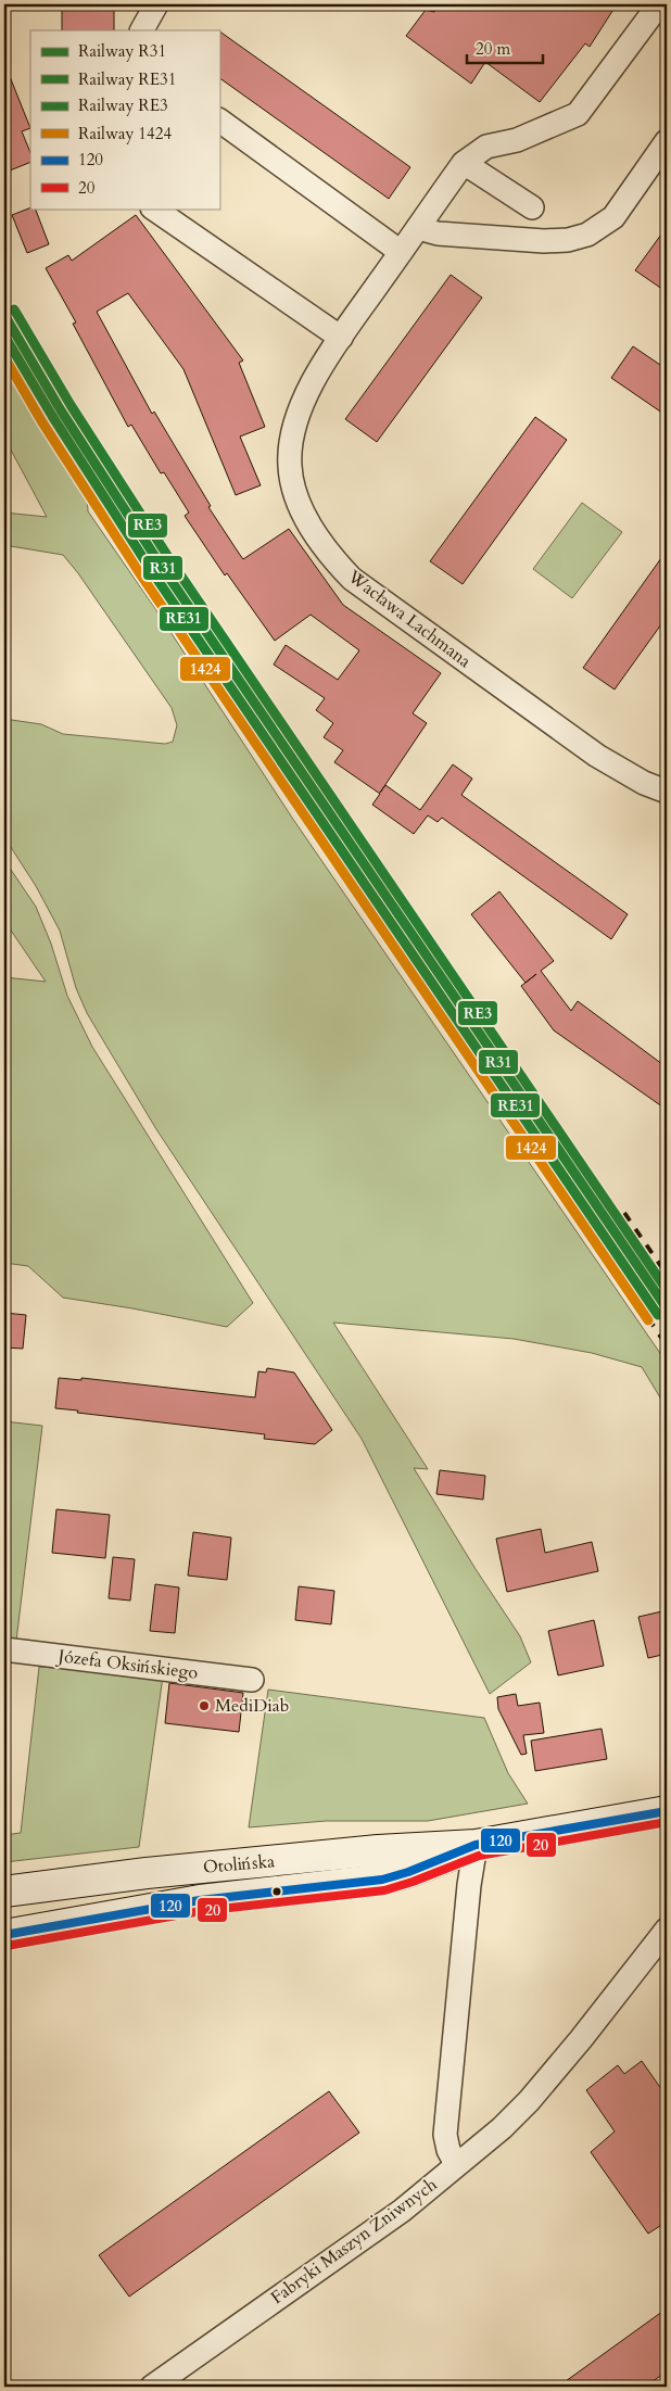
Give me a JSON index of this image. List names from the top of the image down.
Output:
{
  "streets": {
    "main road": ["Otolińska"],
    "street": ["Wacława Lachmana", "Józefa Oksińskiego", "Fabryki Maszyn Żniwnych"]
  },
  "places": ["MediDiab"],
  "lines": [
    "rail line RE3",
    "rail line R31",
    "rail line RE31",
    "rail line 1424",
    "transit line 120",
    "transit line 20"
  ],
  "legend": [
    "Railway R31",
    "Railway RE31",
    "Railway RE3",
    "Railway 1424",
    "120",
    "20"
  ],
  "scale_bar": "20 m"
}
